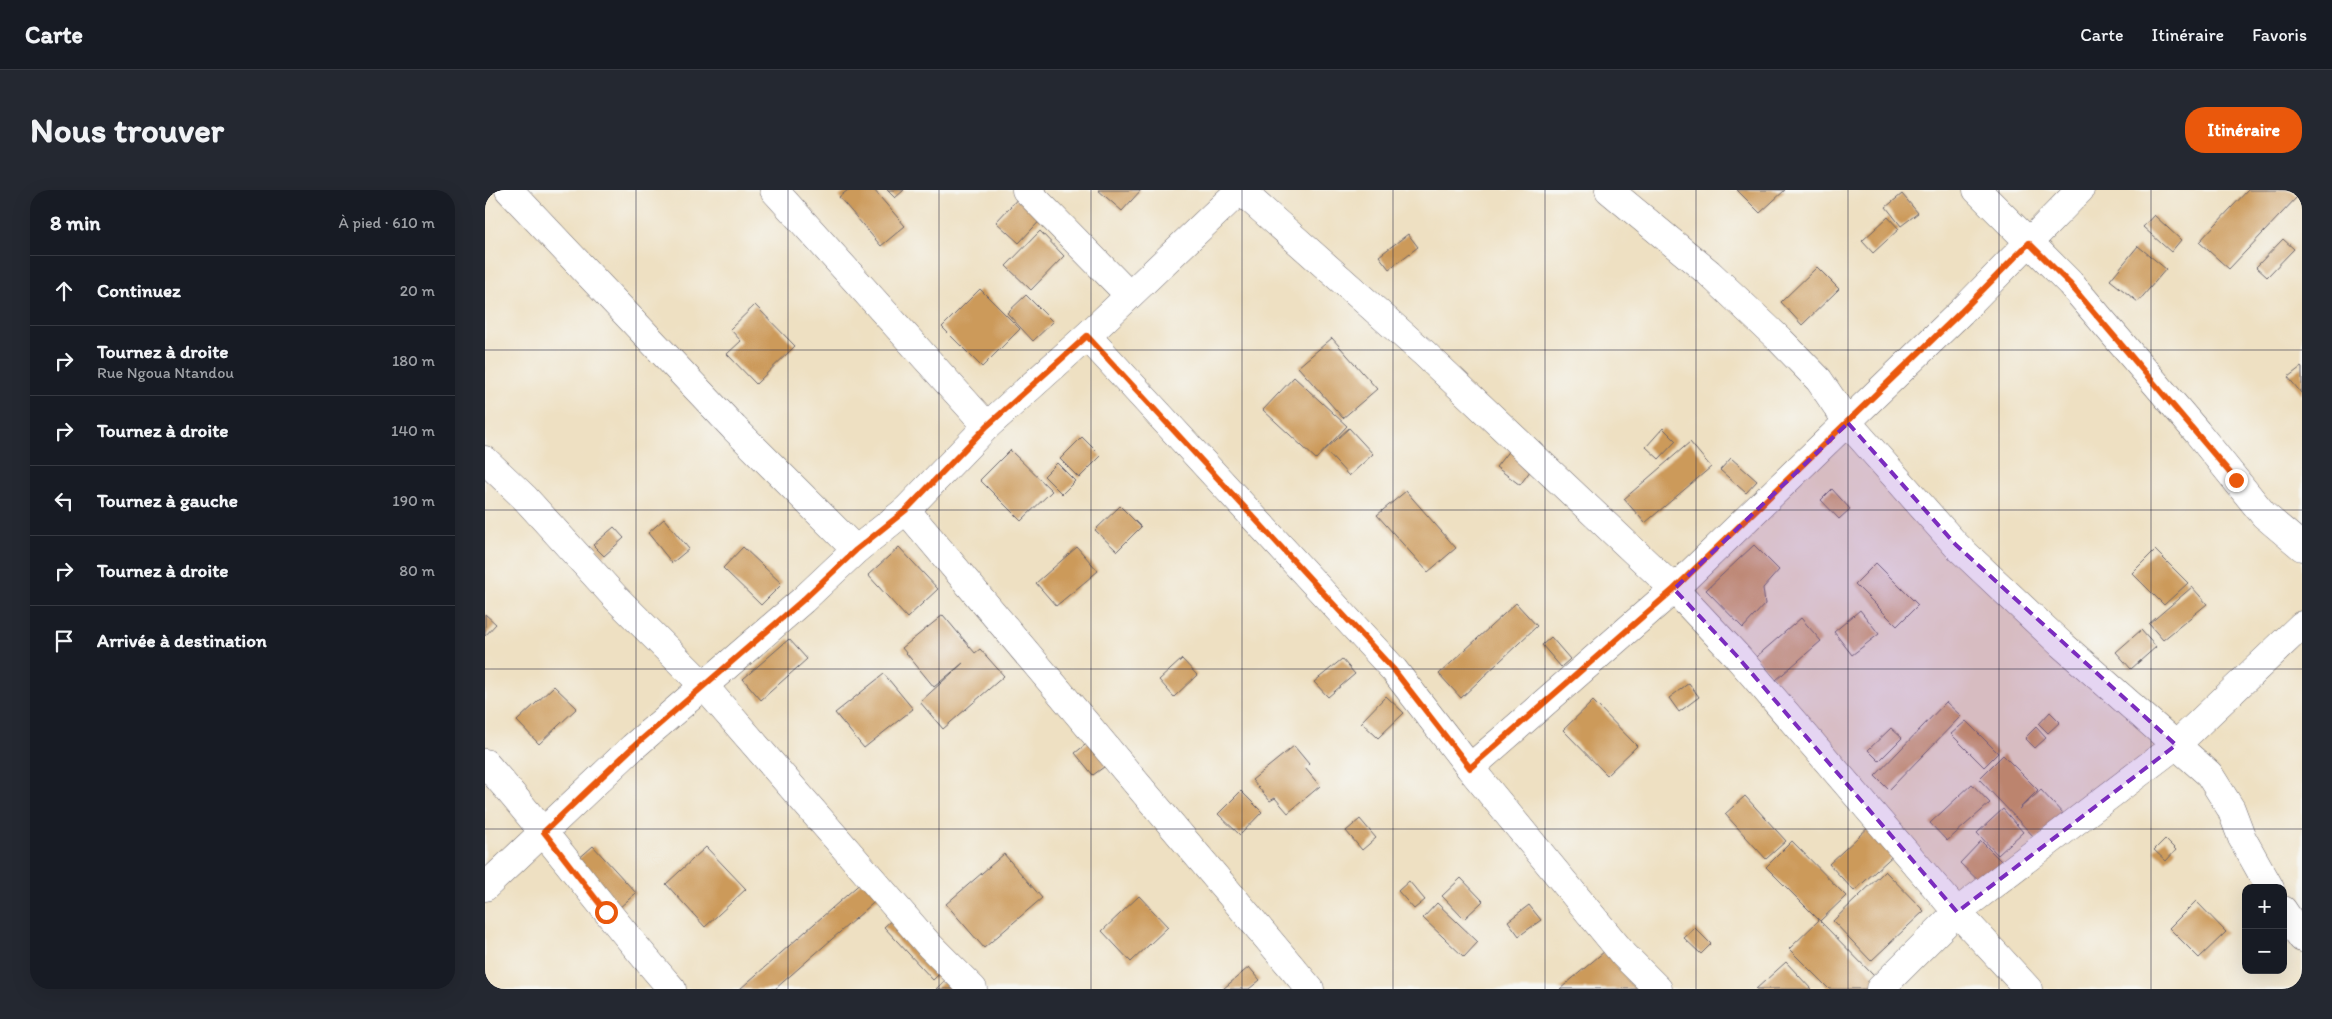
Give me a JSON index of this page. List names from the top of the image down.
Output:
{
  "page": {
    "header": "Carte",
    "nav": ["Carte", "Itinéraire", "Favoris"],
    "buttons": "Itinéraire",
    "title": "Nous trouver",
    "heading": ["8 min", "À pied · 610 m"],
    "list": [
      ["Continuez", "20 m"],
      ["Tournez à droite", "Rue Ngoua Ntandou", "180 m"],
      ["Tournez à droite", "140 m"],
      ["Tournez à gauche", "190 m"],
      ["Tournez à droite", "80 m"],
      "Arrivée à destination"
    ],
    "map_buttons": ["+", "−"]
  }
}
